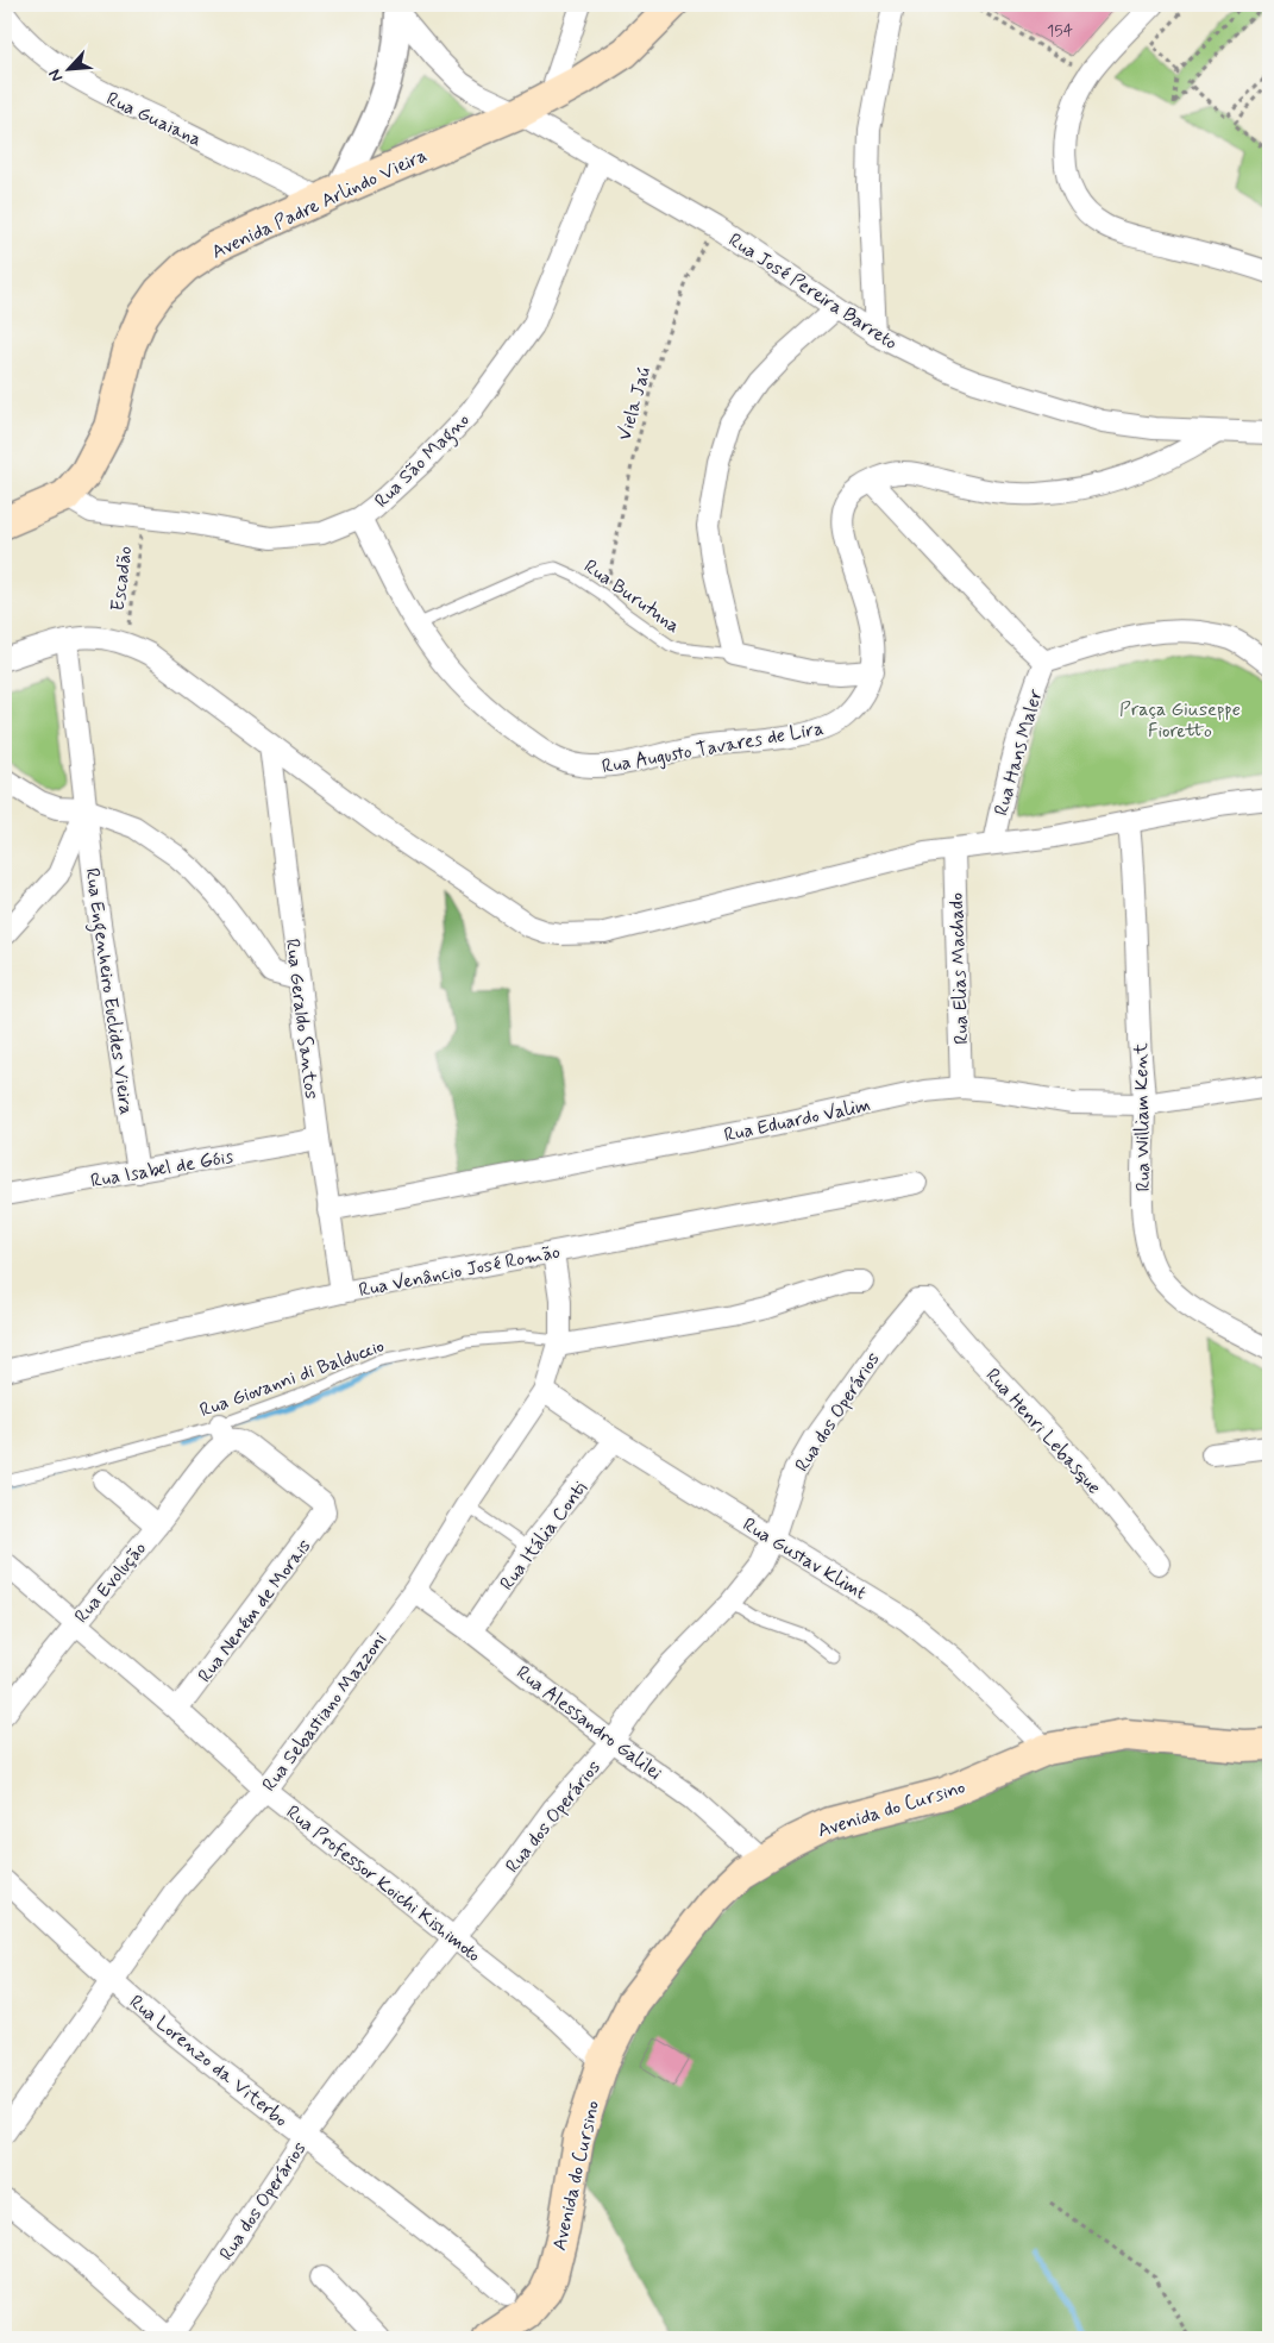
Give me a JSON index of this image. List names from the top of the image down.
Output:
{
  "streets": {
    "main road": ["Avenida Padre Arlindo Vieira", "Avenida do Cursino"],
    "street": [
      "Rua Guaiana",
      "Rua José Pereira Barreto",
      "Rua São Magno",
      "Rua Augusto Tavares de Lira",
      "Rua Hans Maler",
      "Rua Elias Machado",
      "Rua Engenheiro Euclides Vieira",
      "Rua Geraldo Santos",
      "Rua William Kent",
      "Rua Eduardo Valim",
      "Rua Isabel de Góis",
      "Rua Venâncio José Romão",
      "Rua dos Operários",
      "Rua Henri Lebasque",
      "Rua Itália Conti",
      "Rua Gustav Klimt",
      "Rua Evolução",
      "Rua Neném de Morais",
      "Rua Sebastiano Mazzoni",
      "Rua Alessandro Galilei",
      "Rua Professor Koichi Kishimoto",
      "Rua Lorenzo da Viterbo"
    ],
    "lane": ["Rua Burutuna", "Rua Giovanni di Balduccio"],
    "path": ["Viela Jaú", "Escadão"]
  },
  "crossings": [
    ["Rua Guaiana", "Avenida Padre Arlindo Vieira"],
    ["Avenida Padre Arlindo Vieira", "Rua José Pereira Barreto"],
    ["Avenida Padre Arlindo Vieira", "Rua São Magno"],
    ["Rua José Pereira Barreto", "Viela Jaú"],
    ["Rua José Pereira Barreto", "Rua São Magno"],
    ["Viela Jaú", "Rua Burutuna"],
    ["Rua São Magno", "Escadão"],
    ["Rua São Magno", "Rua Augusto Tavares de Lira"],
    ["Rua Burutuna", "Rua Augusto Tavares de Lira"],
    ["Rua Elias Machado", "Rua Eduardo Valim"],
    ["Rua Engenheiro Euclides Vieira", "Rua Isabel de Góis"],
    ["Rua Geraldo Santos", "Rua Eduardo Valim"],
    ["Rua Geraldo Santos", "Rua Isabel de Góis"],
    ["Rua Geraldo Santos", "Rua Venâncio José Romão"],
    ["Rua William Kent", "Rua Eduardo Valim"],
    ["Rua Venâncio José Romão", "Rua Sebastiano Mazzoni"],
    ["Rua Giovanni di Balduccio", "Rua Evolução"],
    ["Rua Giovanni di Balduccio", "Rua Neném de Morais"],
    ["Rua Giovanni di Balduccio", "Rua Sebastiano Mazzoni"],
    ["Rua dos Operários", "Rua Henri Lebasque"],
    ["Rua dos Operários", "Rua Gustav Klimt"],
    ["Rua dos Operários", "Rua Alessandro Galilei"],
    ["Rua dos Operários", "Rua Professor Koichi Kishimoto"],
    ["Rua dos Operários", "Rua Lorenzo da Viterbo"],
    ["Rua Itália Conti", "Rua Gustav Klimt"],
    ["Rua Itália Conti", "Rua Alessandro Galilei"],
    ["Rua Gustav Klimt", "Rua Sebastiano Mazzoni"],
    ["Rua Gustav Klimt", "Avenida do Cursino"],
    ["Rua Evolução", "Rua Neném de Morais"],
    ["Rua Evolução", "Rua Professor Koichi Kishimoto"],
    ["Rua Neném de Morais", "Rua Professor Koichi Kishimoto"],
    ["Rua Sebastiano Mazzoni", "Rua Alessandro Galilei"],
    ["Rua Sebastiano Mazzoni", "Rua Professor Koichi Kishimoto"],
    ["Rua Sebastiano Mazzoni", "Rua Lorenzo da Viterbo"],
    ["Rua Alessandro Galilei", "Avenida do Cursino"],
    ["Avenida do Cursino", "Rua Professor Koichi Kishimoto"]
  ],
  "parks": ["Praça Giuseppe Fioretto"],
  "house_numbers": ["154"],
  "north": "bottom left"
}
